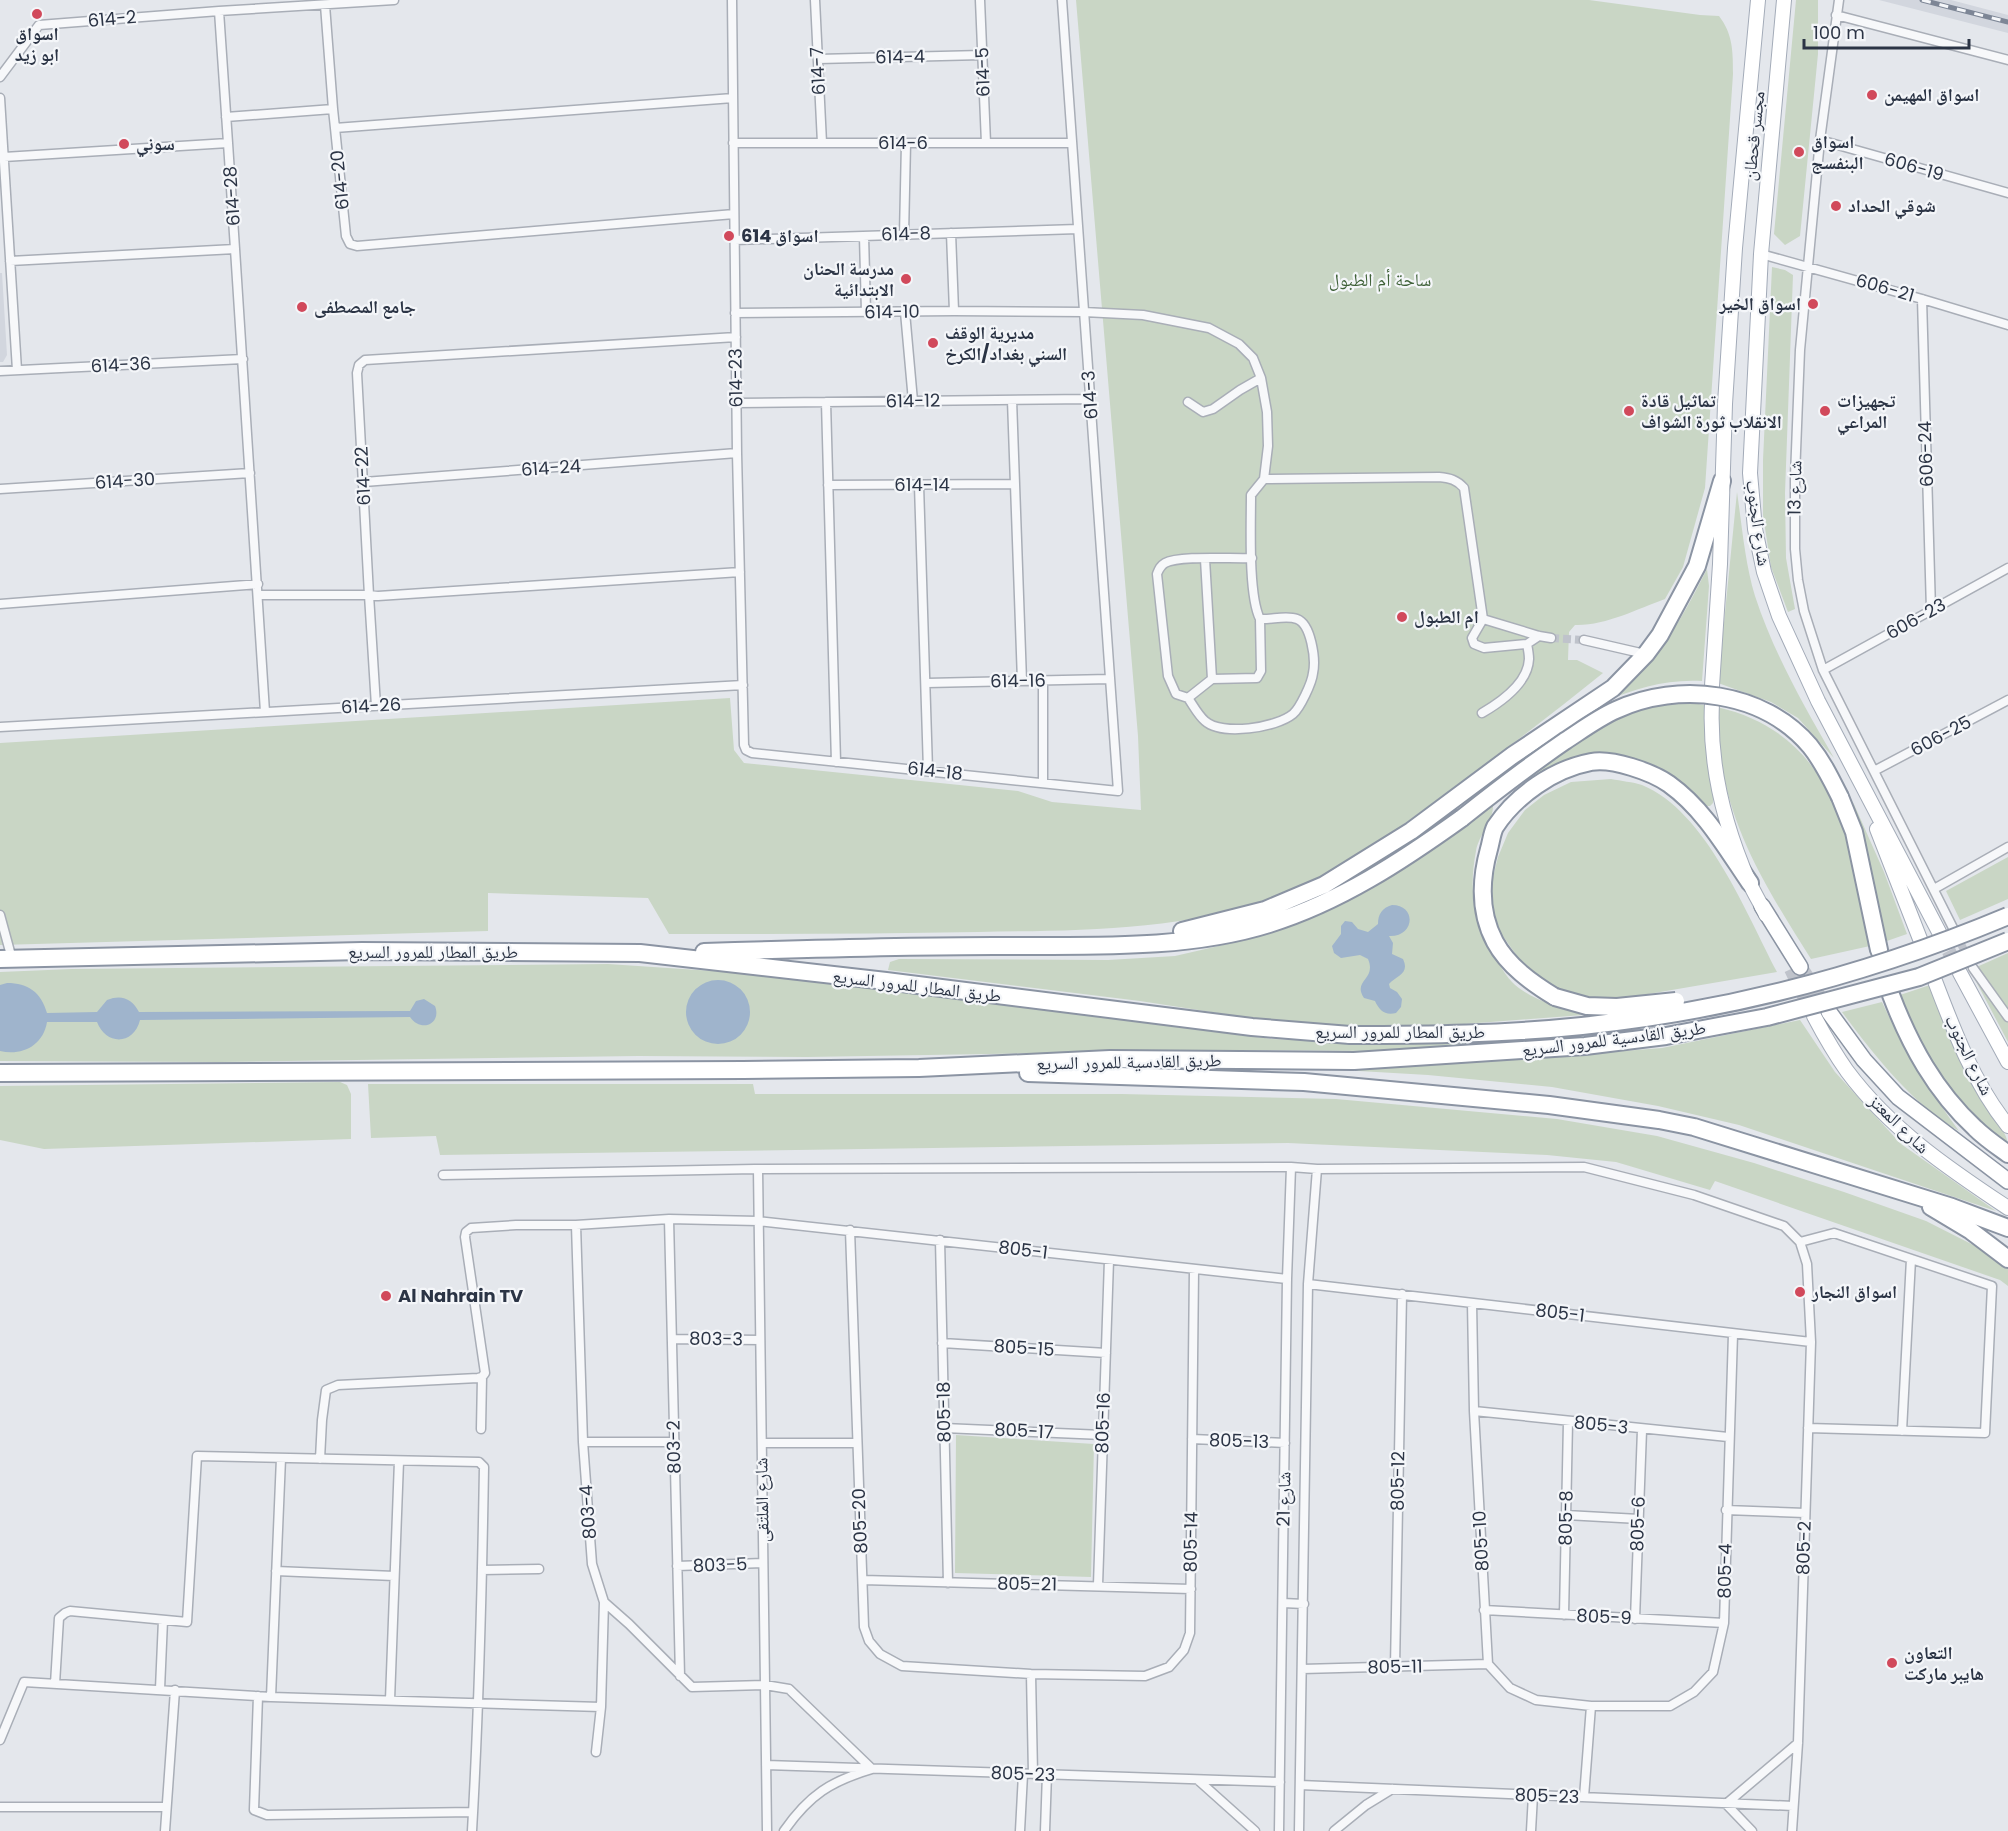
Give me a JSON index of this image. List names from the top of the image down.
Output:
{
  "streets": {
    "highway": ["طريق المطار للمرور السريع", "طريق القادسية للمرور السريع"],
    "main road": ["مجسر قحطان", "شارع الجنوب", "شارع المعتز"],
    "street": [
      "614-2",
      "614-4",
      "614-7",
      "614-5",
      "614-6",
      "606-19",
      "614-20",
      "614-28",
      "614-8",
      "606-21",
      "614-10",
      "614-36",
      "614-23",
      "614-3",
      "614-12",
      "606-24",
      "614-24",
      "614-22",
      "614-30",
      "614-14",
      "شارع 13",
      "606-23",
      "614-16",
      "614-26",
      "606-25",
      "614-18",
      "805-1",
      "803-3",
      "805-15",
      "805-18",
      "805-16",
      "805-3",
      "805-17",
      "805-13",
      "803-2",
      "805-12",
      "شارع 21",
      "شارع الملتقى",
      "803-4",
      "805-8",
      "805-20",
      "805-6",
      "805-10",
      "805-14",
      "805-2",
      "803-5",
      "805-4",
      "805-21",
      "805-9",
      "805-11",
      "805-23"
    ]
  },
  "crossings": [
    ["614-4", "614-7"],
    ["614-4", "614-5"],
    ["614-7", "614-6"],
    ["614-5", "614-6"],
    ["مجسر قحطان", "شارع الجنوب"],
    ["614-6", "614-23"],
    ["614-6", "614-3"],
    ["606-19", "شارع 13"],
    ["614-20", "614-23"],
    ["614-8", "614-23"],
    ["614-8", "614-3"],
    ["606-21", "606-24"],
    ["606-21", "شارع 13"],
    ["614-10", "614-23"],
    ["614-10", "614-3"],
    ["614-23", "614-12"],
    ["614-23", "614-24"],
    ["614-23", "614-22"],
    ["614-23", "614-26"],
    ["614-23", "614-18"],
    ["614-3", "614-12"],
    ["614-3", "614-16"],
    ["614-3", "614-18"],
    ["606-24", "606-23"],
    ["614-24", "614-22"],
    ["614-22", "614-26"],
    ["شارع 13", "606-23"],
    ["شارع 13", "606-25"],
    ["805-1", "805-18"],
    ["805-1", "805-16"],
    ["805-1", "803-2"],
    ["805-1", "805-12"],
    ["805-1", "شارع 21"],
    ["805-1", "شارع الملتقى"],
    ["805-1", "803-4"],
    ["805-1", "805-20"],
    ["805-1", "805-10"],
    ["805-1", "805-14"],
    ["805-1", "805-2"],
    ["805-1", "805-4"],
    ["803-3", "803-2"],
    ["803-3", "شارع الملتقى"],
    ["805-15", "805-18"],
    ["805-15", "805-16"],
    ["805-18", "805-17"],
    ["805-18", "805-21"],
    ["805-16", "805-17"],
    ["805-16", "805-21"],
    ["805-3", "805-8"],
    ["805-3", "805-6"],
    ["805-3", "805-10"],
    ["805-3", "805-4"],
    ["805-13", "شارع 21"],
    ["805-13", "805-14"],
    ["803-2", "803-5"],
    ["805-12", "805-11"],
    ["شارع 21", "805-11"],
    ["شارع 21", "805-23"],
    ["شارع الملتقى", "803-5"],
    ["شارع الملتقى", "805-23"],
    ["805-8", "805-9"],
    ["805-20", "805-14"],
    ["805-20", "805-21"],
    ["805-6", "805-9"],
    ["805-10", "805-9"],
    ["805-10", "805-11"],
    ["805-14", "805-21"],
    ["805-2", "805-23"],
    ["805-4", "805-9"]
  ],
  "parks": ["ساحة أم الطبول"],
  "places": [
    "اسواق ابو زيد",
    "اسواق المهيمن",
    "سوني",
    "اسواق البنفسج",
    "شوقي الحداد",
    "اسواق 614",
    "مدرسة الحنان الابتدائية",
    "اسواق الخير",
    "جامع المصطفى",
    "مديرية الوقف السني بغداد/الكرخ",
    "تماثيل قادة الانقلاب ثورة الشواف",
    "تجهيزات المراعي",
    "ام الطبول",
    "اسواق النجار",
    "Al Nahrain TV",
    "التعاون هايبر ماركت"
  ],
  "scale_bar": "100 m"
}
